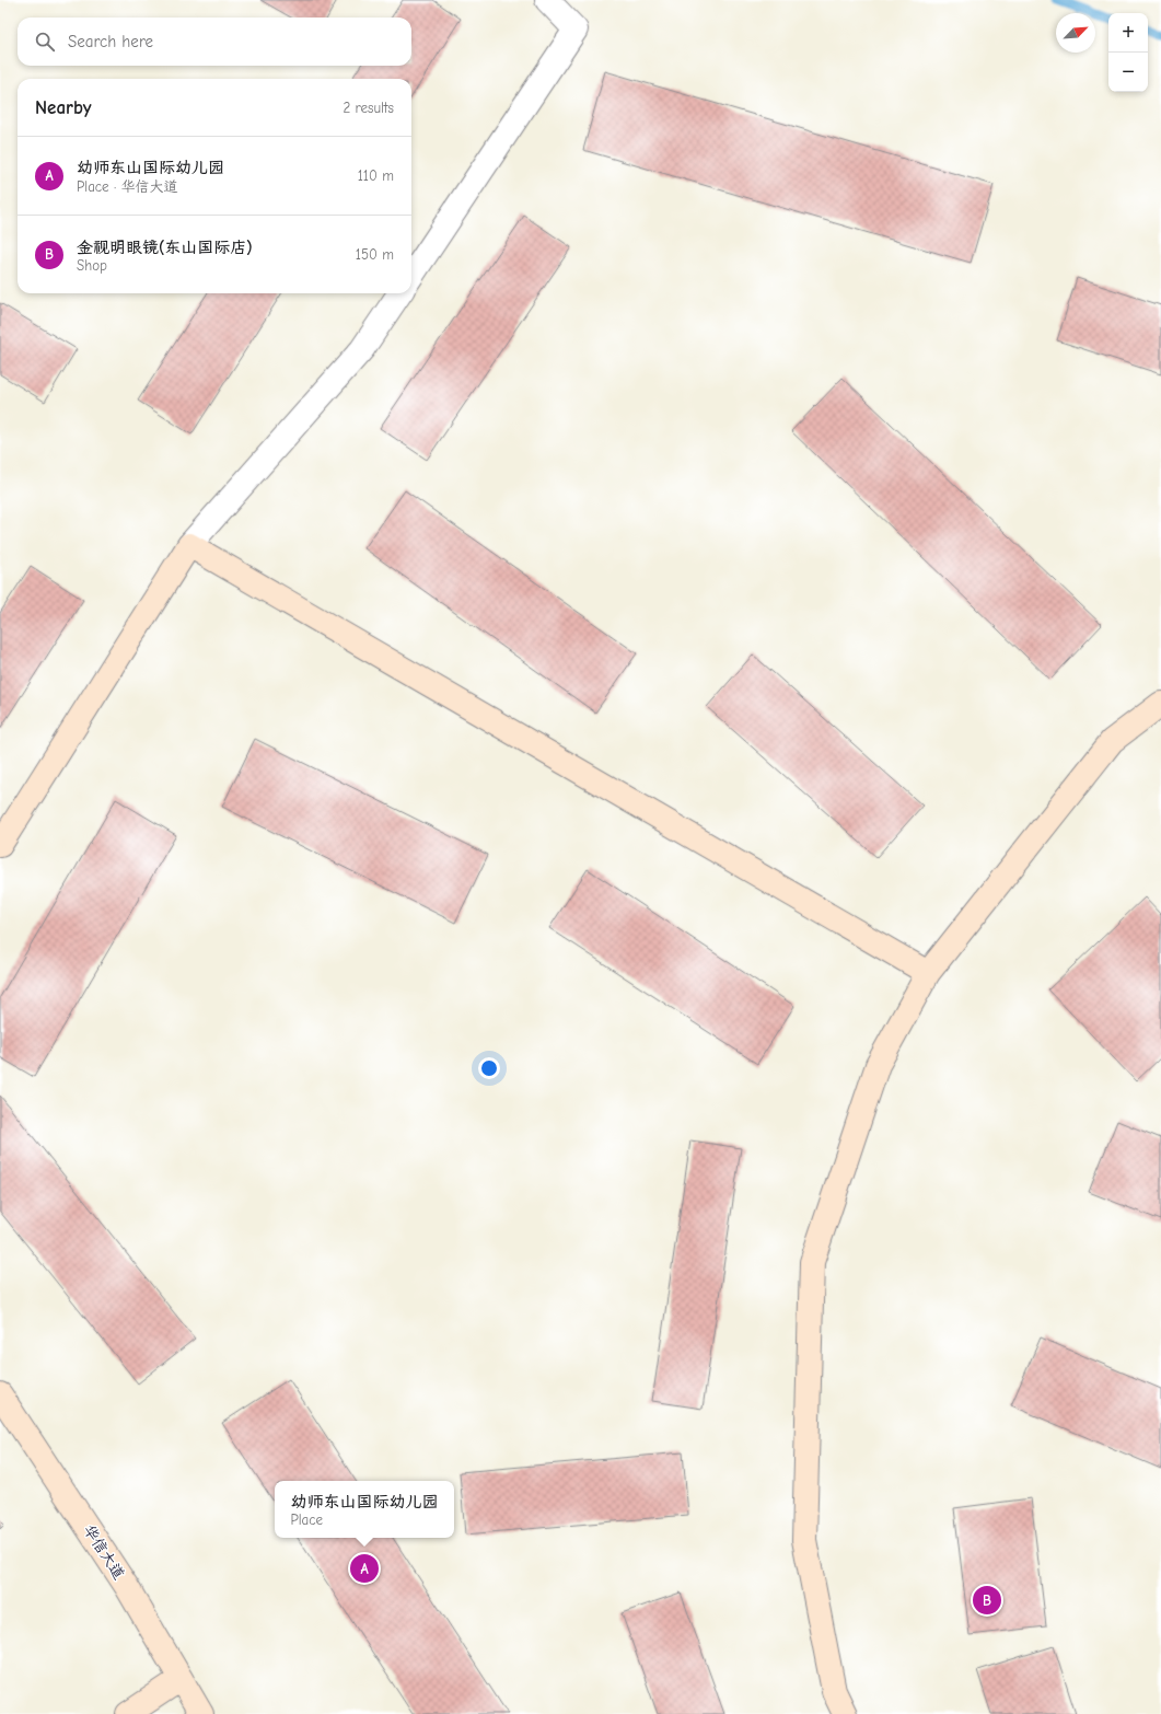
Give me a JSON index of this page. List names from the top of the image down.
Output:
{
  "streets": {
    "street": ["华信大道"]
  },
  "north": "top right",
  "page": {
    "map_buttons": ["+", "−"],
    "search": "Search here",
    "heading": ["Nearby", "2 results"],
    "list": [
      {
        "mark": "A",
        "name": "幼师东山国际幼儿园",
        "note": "Place · 华信大道",
        "value": "110 m"
      },
      {
        "mark": "B",
        "name": "金视明眼镜(东山国际店)",
        "note": "Shop",
        "value": "150 m"
      }
    ],
    "popup": ["幼师东山国际幼儿园", "Place"],
    "pins": ["A", "B"]
  }
}
